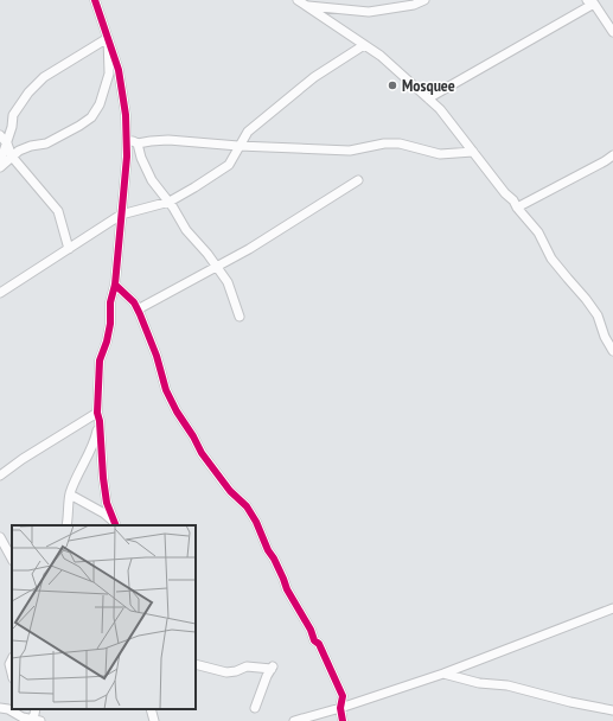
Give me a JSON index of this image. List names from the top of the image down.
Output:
{
  "places": ["Mosquee"]
}
